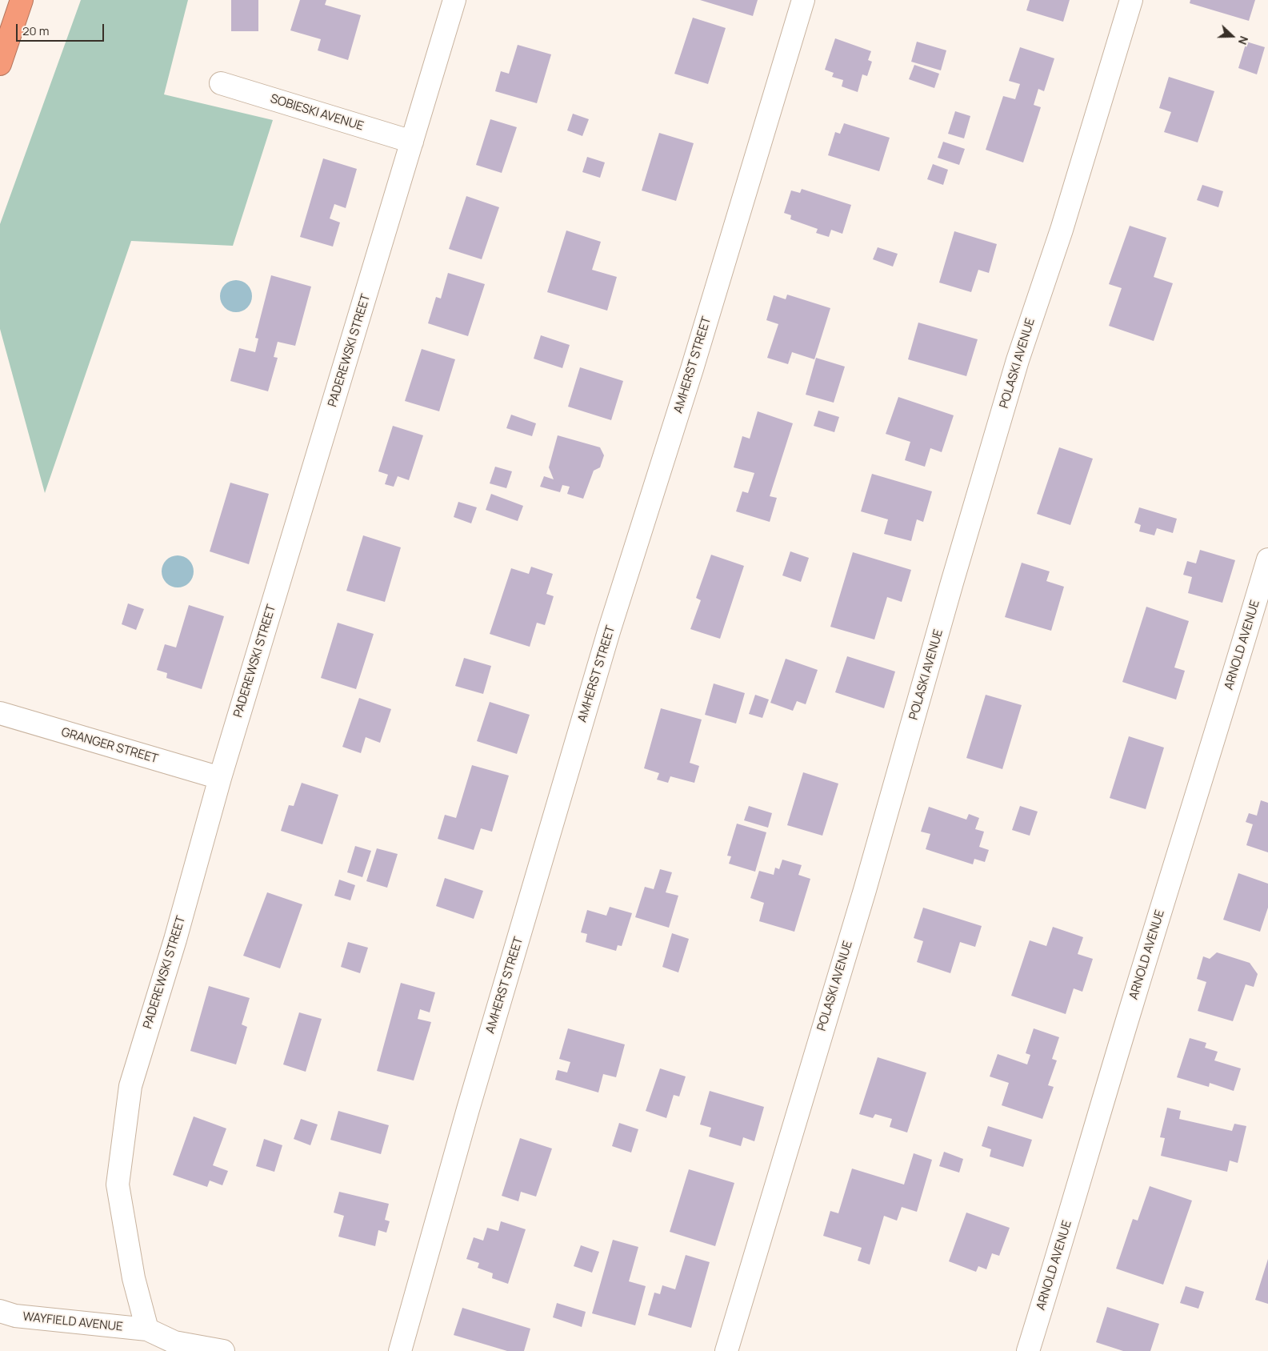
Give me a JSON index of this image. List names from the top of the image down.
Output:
{
  "streets": {
    "street": [
      "SOBIESKI AVENUE",
      "PADEREWSKI STREET",
      "POLASKI AVENUE",
      "AMHERST STREET",
      "ARNOLD AVENUE",
      "GRANGER STREET",
      "WAYFIELD AVENUE"
    ]
  },
  "crossings": [
    ["SOBIESKI AVENUE", "PADEREWSKI STREET"],
    ["PADEREWSKI STREET", "GRANGER STREET"],
    ["PADEREWSKI STREET", "WAYFIELD AVENUE"]
  ],
  "scale_bar": "20 m",
  "north": "right"
}
